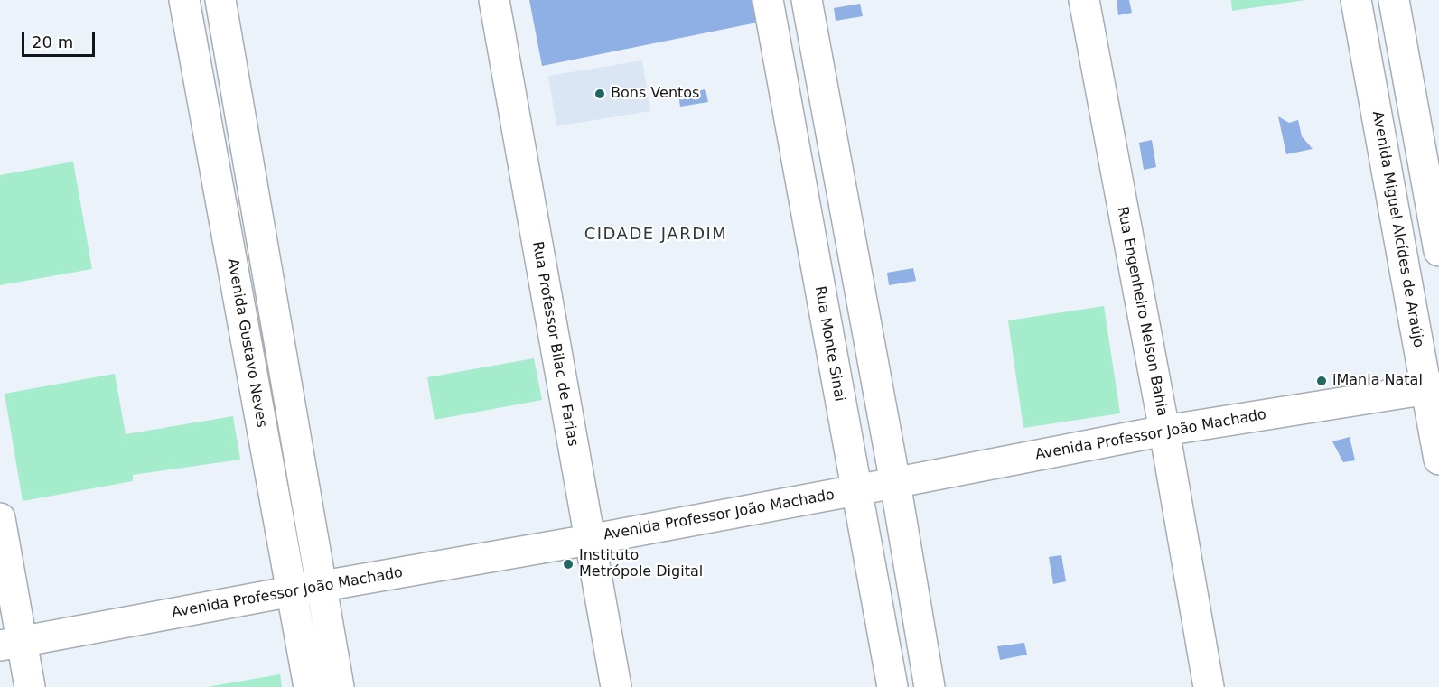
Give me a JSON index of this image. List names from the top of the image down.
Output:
{
  "streets": {
    "street": [
      "Avenida Miguel Alcídes de Araújo",
      "Rua Engenheiro Nelson Bahia",
      "Avenida Gustavo Neves",
      "Rua Professor Bilac de Farias",
      "Rua Monte Sinai",
      "Avenida Professor João Machado"
    ]
  },
  "crossings": [
    ["Avenida Miguel Alcídes de Araújo", "Avenida Professor João Machado"],
    ["Rua Engenheiro Nelson Bahia", "Avenida Professor João Machado"],
    ["Avenida Gustavo Neves", "Avenida Professor João Machado"],
    ["Rua Professor Bilac de Farias", "Avenida Professor João Machado"],
    ["Rua Monte Sinai", "Avenida Professor João Machado"]
  ],
  "districts": ["CIDADE JARDIM"],
  "places": ["Bons Ventos", "iMania Natal", "Instituto Metrópole Digital"],
  "scale_bar": "20 m"
}
